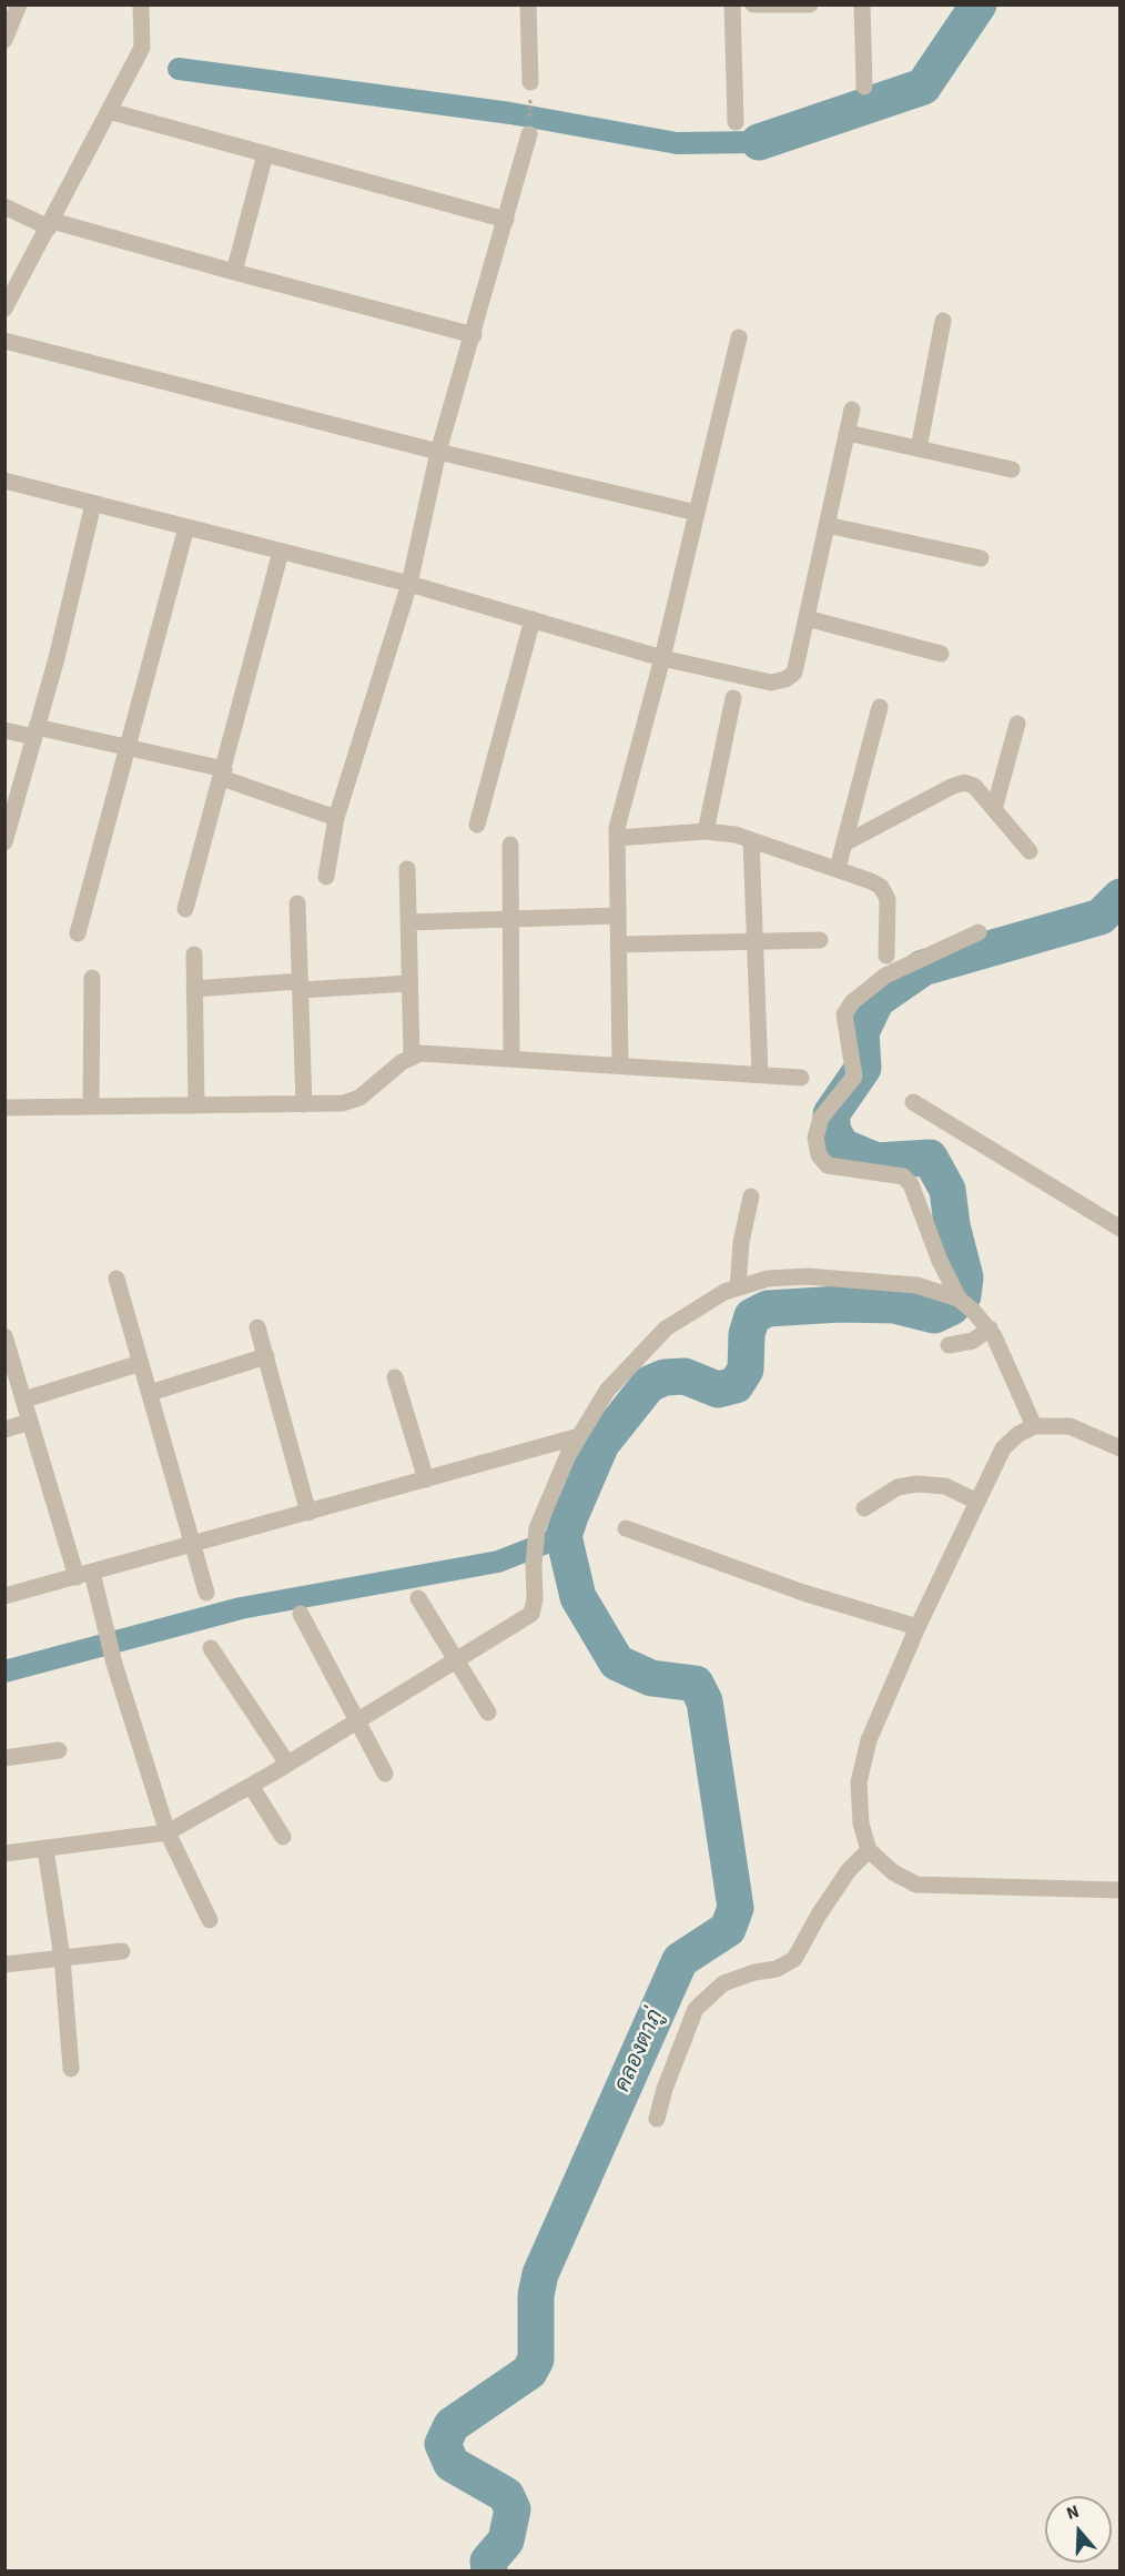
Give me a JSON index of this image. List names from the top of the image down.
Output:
{
  "water": ["คลองตาภู่"],
  "north": "top"
}
